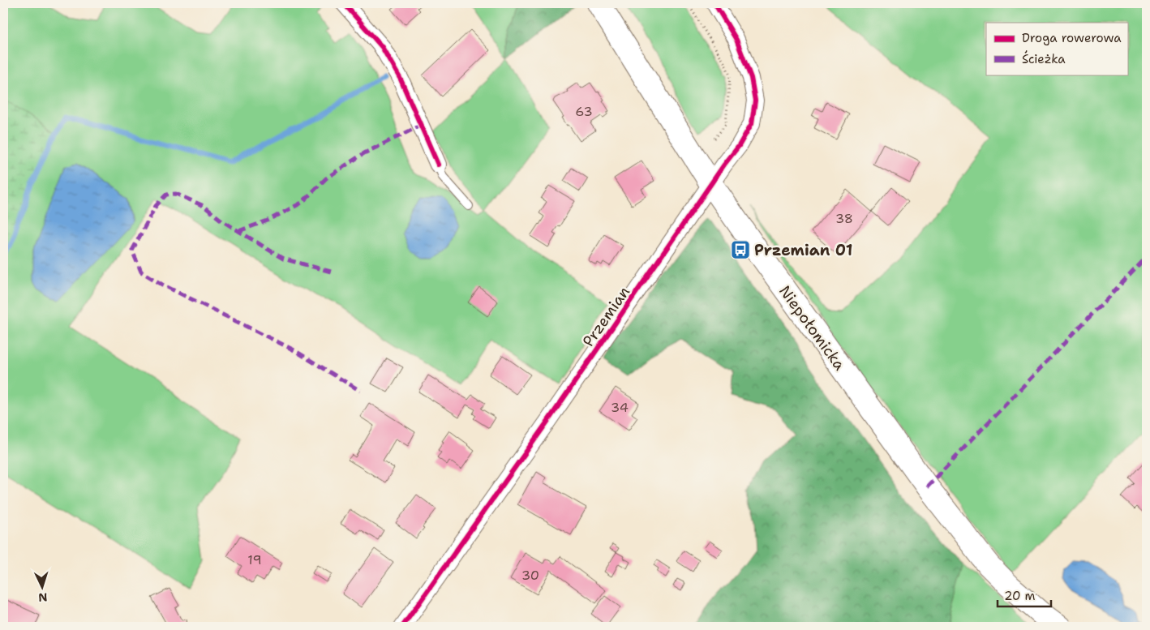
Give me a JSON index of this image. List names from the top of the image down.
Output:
{
  "streets": {
    "main road": ["Niepołomicka"],
    "street": ["Przemian"]
  },
  "crossings": [
    ["Przemian", "Niepołomicka"]
  ],
  "places": {
    "bus stop": ["Przemian 01"]
  },
  "house_numbers": [
    "63",
    "38",
    "34",
    "19",
    "30"
  ],
  "legend": ["Droga rowerowa", "Ścieżka"],
  "scale_bar": "20 m",
  "north": "bottom"
}
